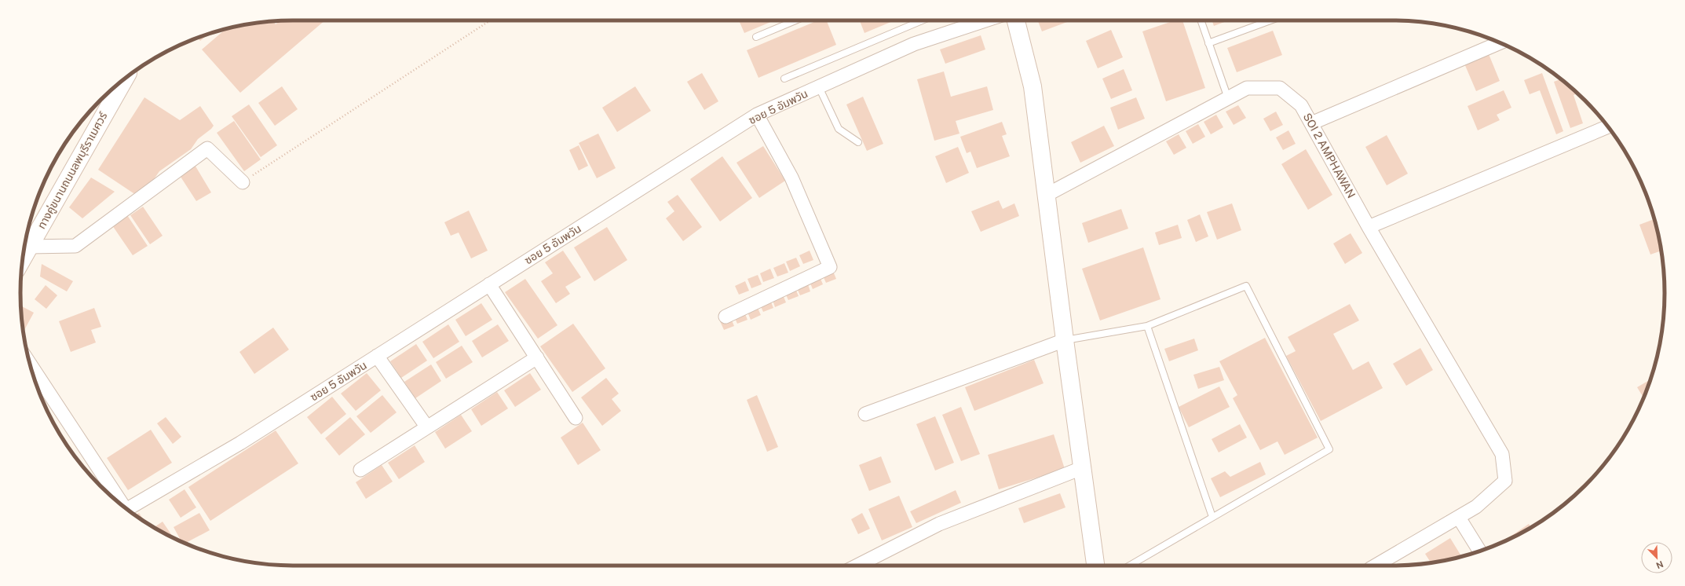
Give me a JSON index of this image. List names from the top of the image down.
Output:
{
  "streets": {
    "street": ["ซอย 5 อัมพวัน", "SOI 2 AMPHAWAN", "ทางคู่ขนานถนนลพบุรีราเมศวร์"]
  },
  "north": "bottom right"
}
